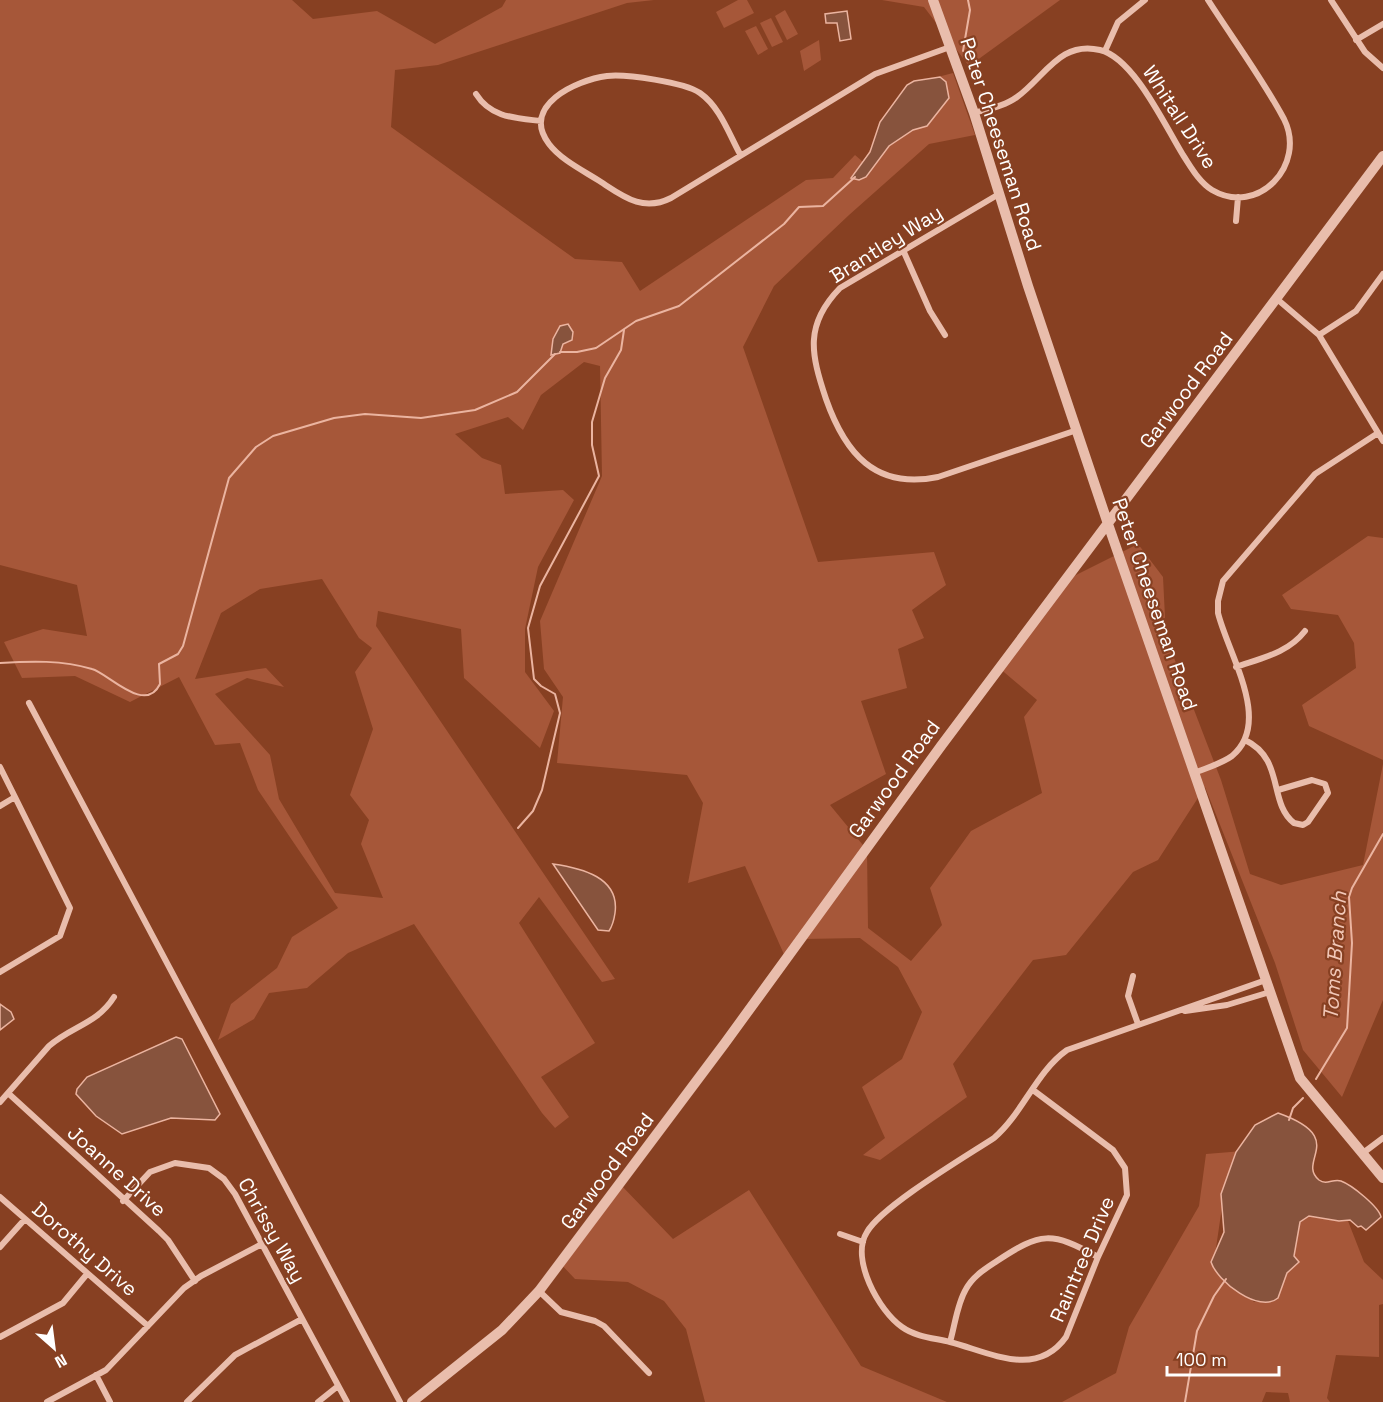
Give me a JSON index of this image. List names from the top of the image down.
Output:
{
  "streets": {
    "street": [
      "Whitall Drive",
      "Peter Cheeseman Road",
      "Brantley Way",
      "Garwood Road",
      "Joanne Drive",
      "Chrissy Way",
      "Dorothy Drive",
      "Raintree Drive"
    ]
  },
  "crossings": [
    ["Peter Cheeseman Road", "Brantley Way"],
    ["Peter Cheeseman Road", "Garwood Road"],
    ["Joanne Drive", "Chrissy Way"]
  ],
  "water": ["Toms Branch"],
  "scale_bar": "100 m",
  "north": "bottom right"
}
